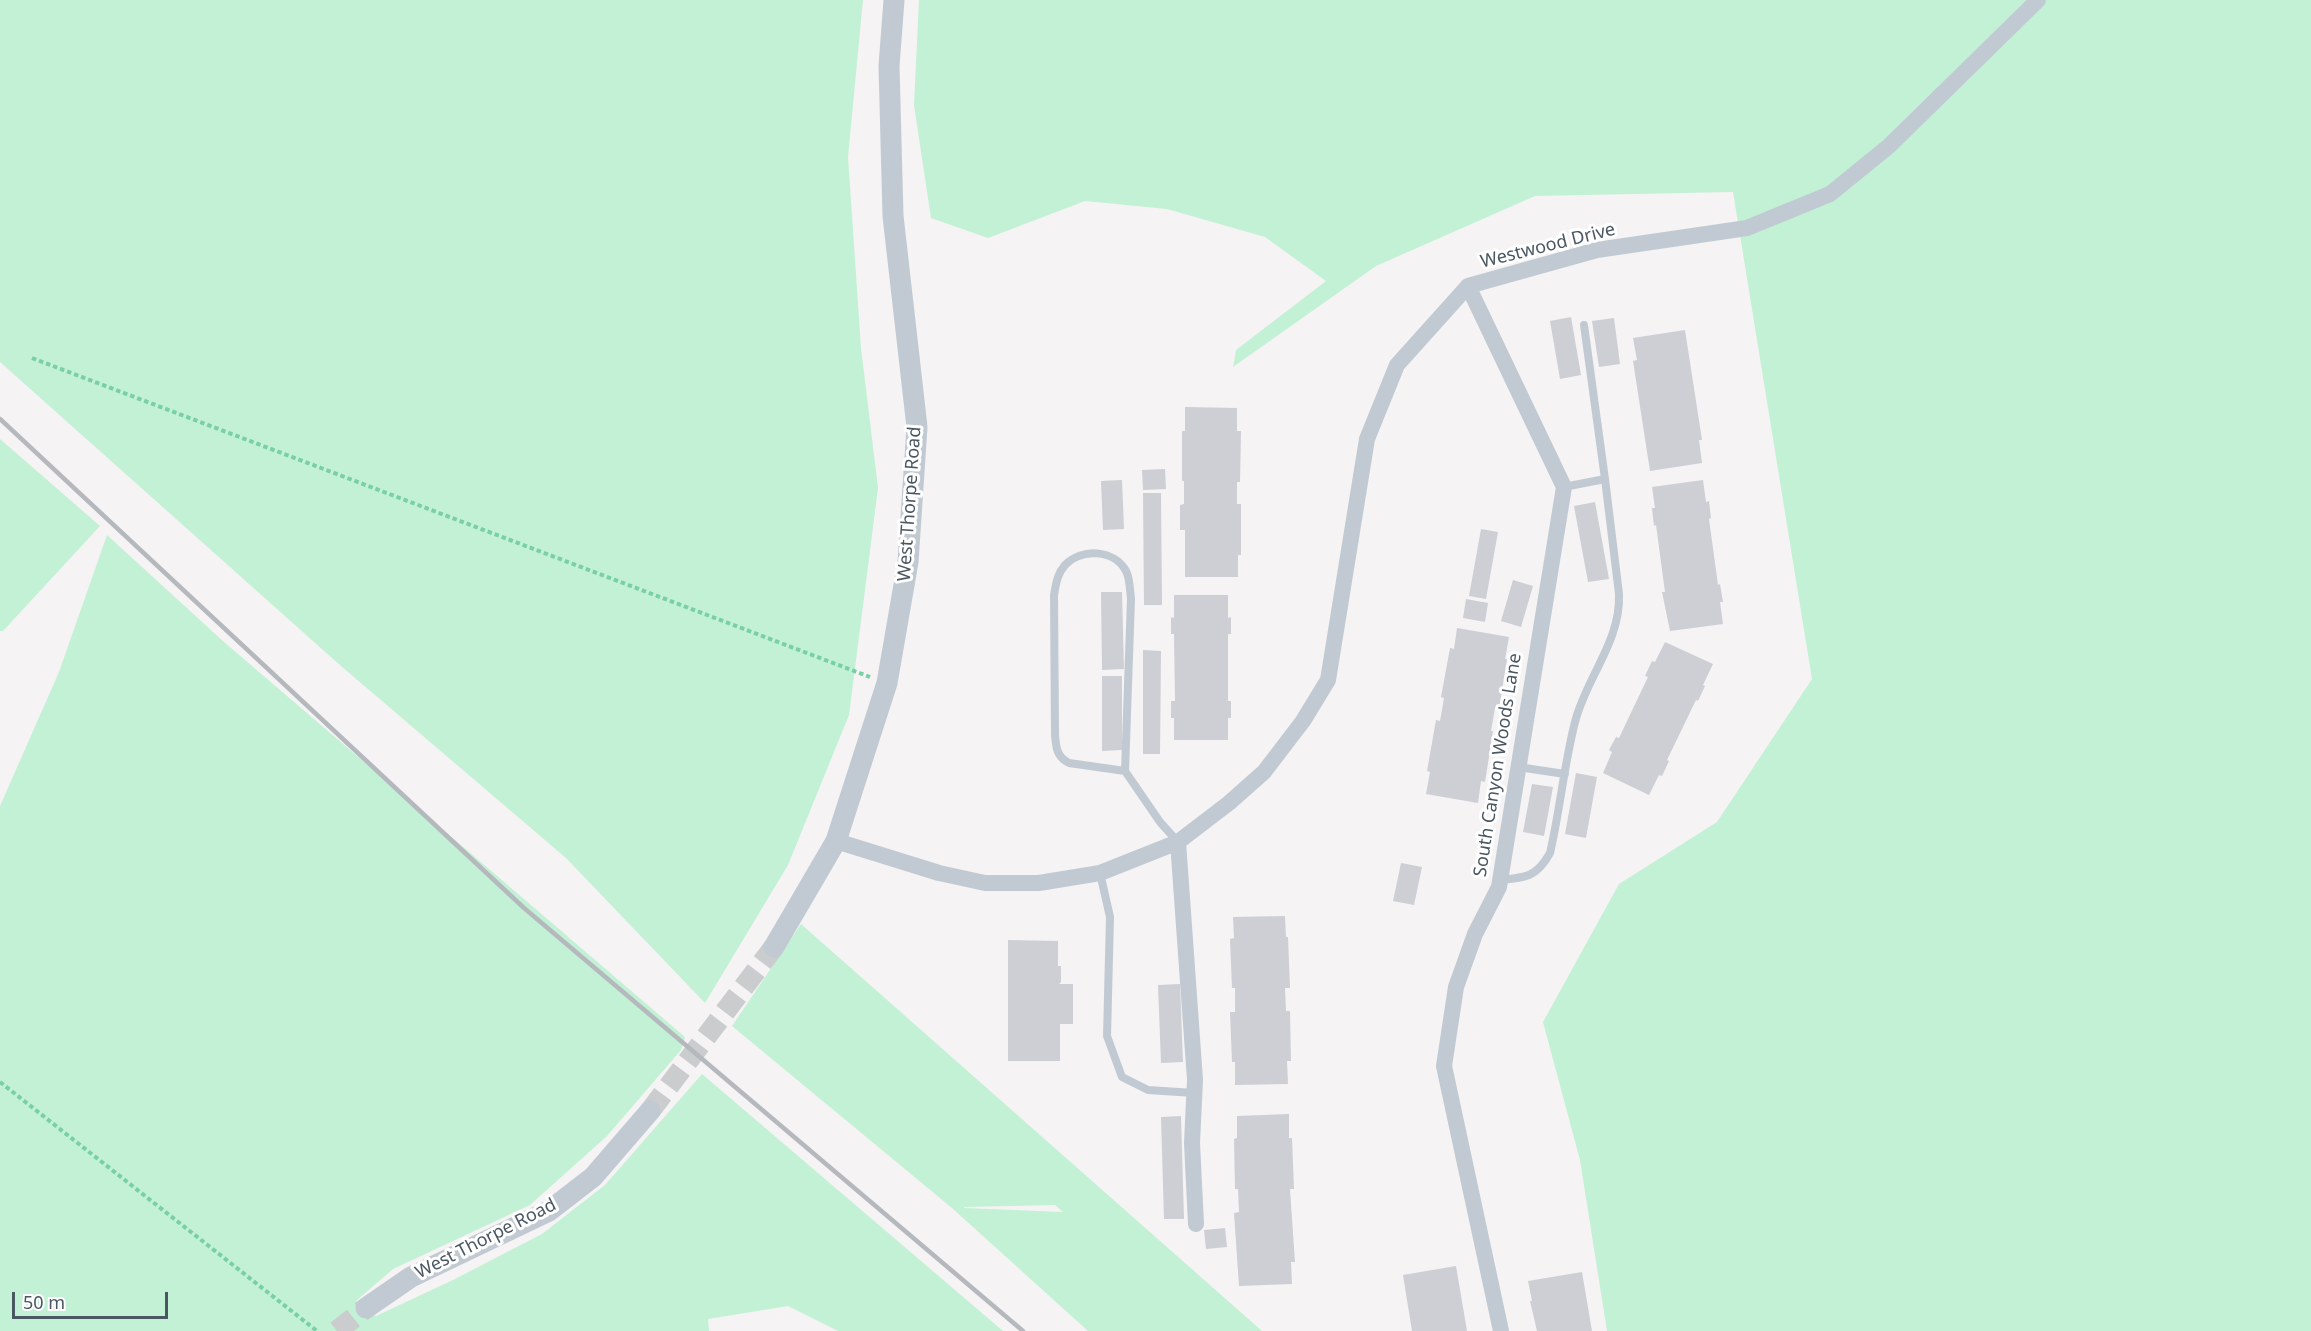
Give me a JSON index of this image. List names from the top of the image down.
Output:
{
  "streets": {
    "street": ["Westwood Drive", "West Thorpe Road", "South Canyon Woods Lane"]
  },
  "crossings": [
    ["Westwood Drive", "West Thorpe Road"]
  ],
  "scale_bar": "50 m"
}
